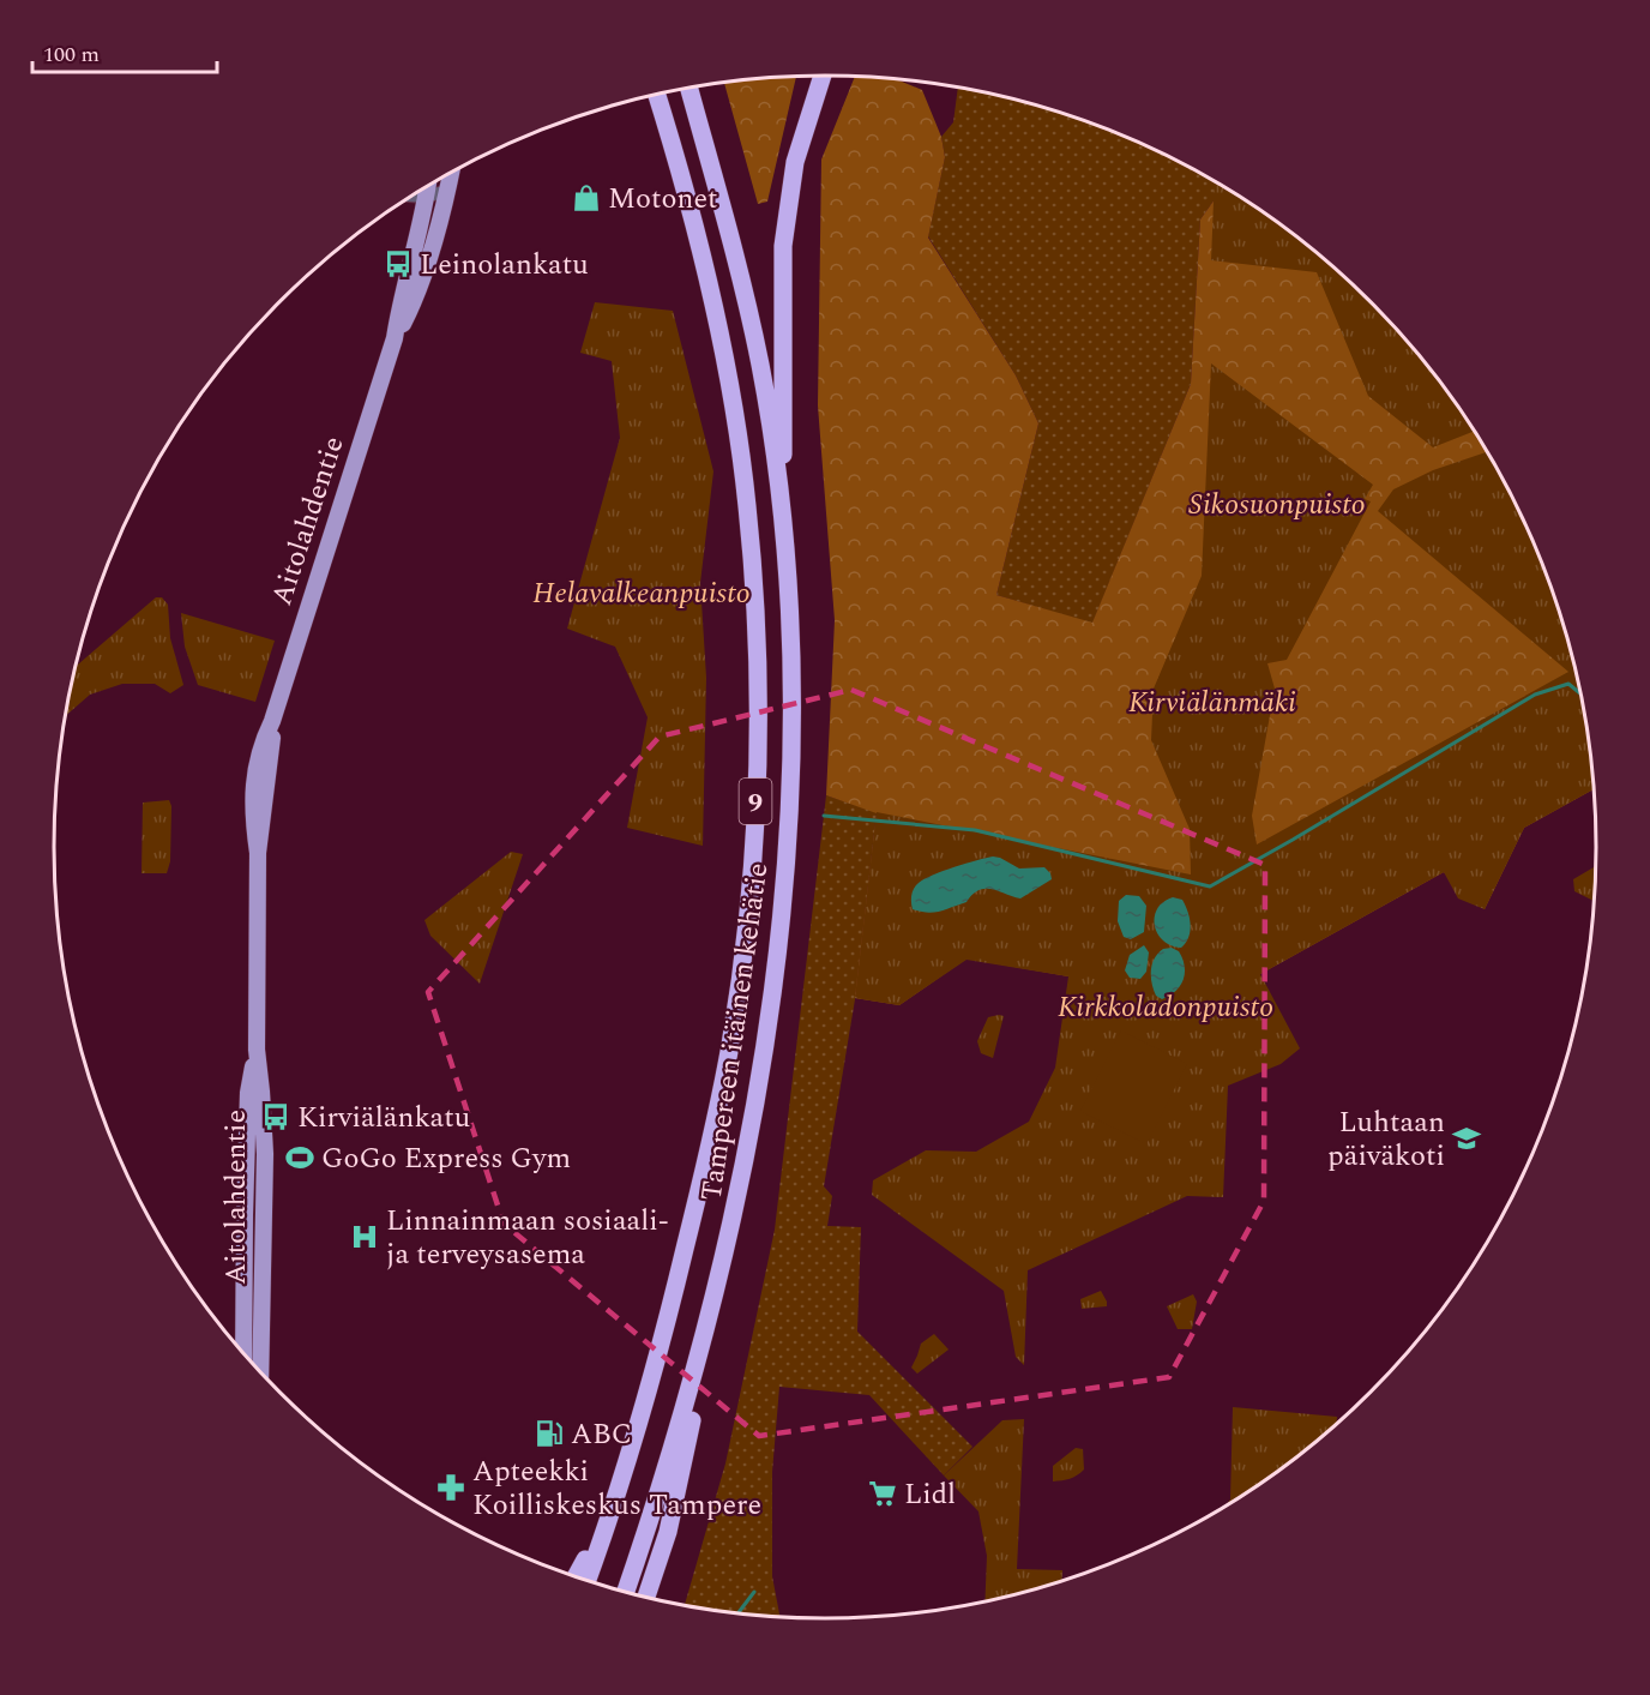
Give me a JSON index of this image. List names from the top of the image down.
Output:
{
  "streets": {
    "highway": ["9", "Tampereen itäinen kehätie"],
    "main road": ["Aitolahdentie"]
  },
  "parks": [
    "Sikosuonpuisto",
    "Helavalkeanpuisto",
    "Kirviälänmäki",
    "Kirkkoladonpuisto"
  ],
  "places": {
    "shop": ["Motonet"],
    "bus stop": ["Leinolankatu", "Kirviälänkatu"],
    "school or university": ["Luhtaan päiväkoti"],
    "sports": ["GoGo Express Gym"],
    "hospital": ["Linnainmaan sosiaali- ja terveysasema"],
    "fuel station": ["ABC"],
    "pharmacy": ["Apteekki Koilliskeskus Tampere"],
    "supermarket": ["Lidl"]
  },
  "scale_bar": "100 m"
}
